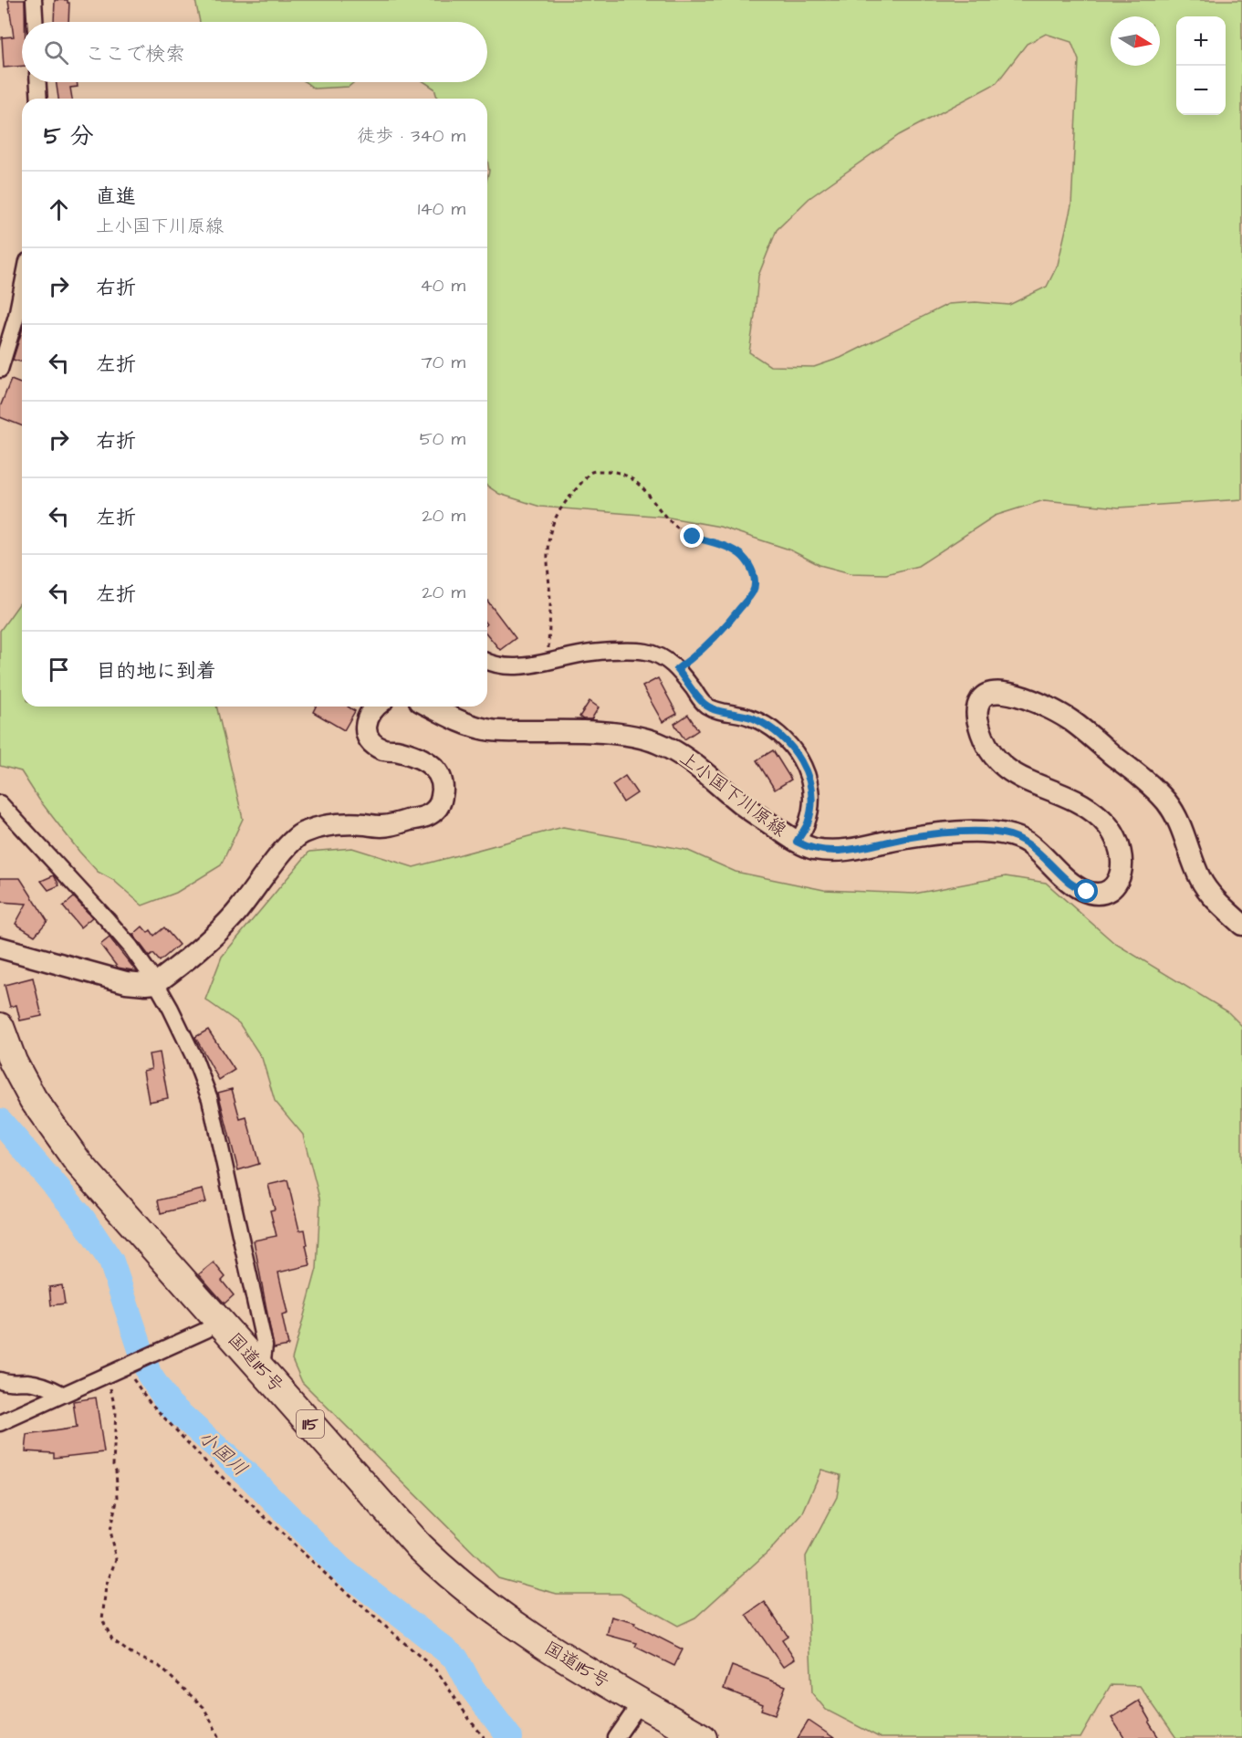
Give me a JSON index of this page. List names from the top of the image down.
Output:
{
  "streets": {
    "highway": ["国道115号", "115"],
    "main road": ["上小国下川原線"]
  },
  "water": ["小国川"],
  "north": "right",
  "page": {
    "map_buttons": ["+", "−"],
    "search": "ここで検索",
    "heading": ["5 分", "徒歩 · 340 m"],
    "list": [
      ["直進", "上小国下川原線", "140 m"],
      ["右折", "40 m"],
      ["左折", "70 m"],
      ["右折", "50 m"],
      ["左折", "20 m"],
      ["左折", "20 m"],
      "目的地に到着"
    ]
  }
}
